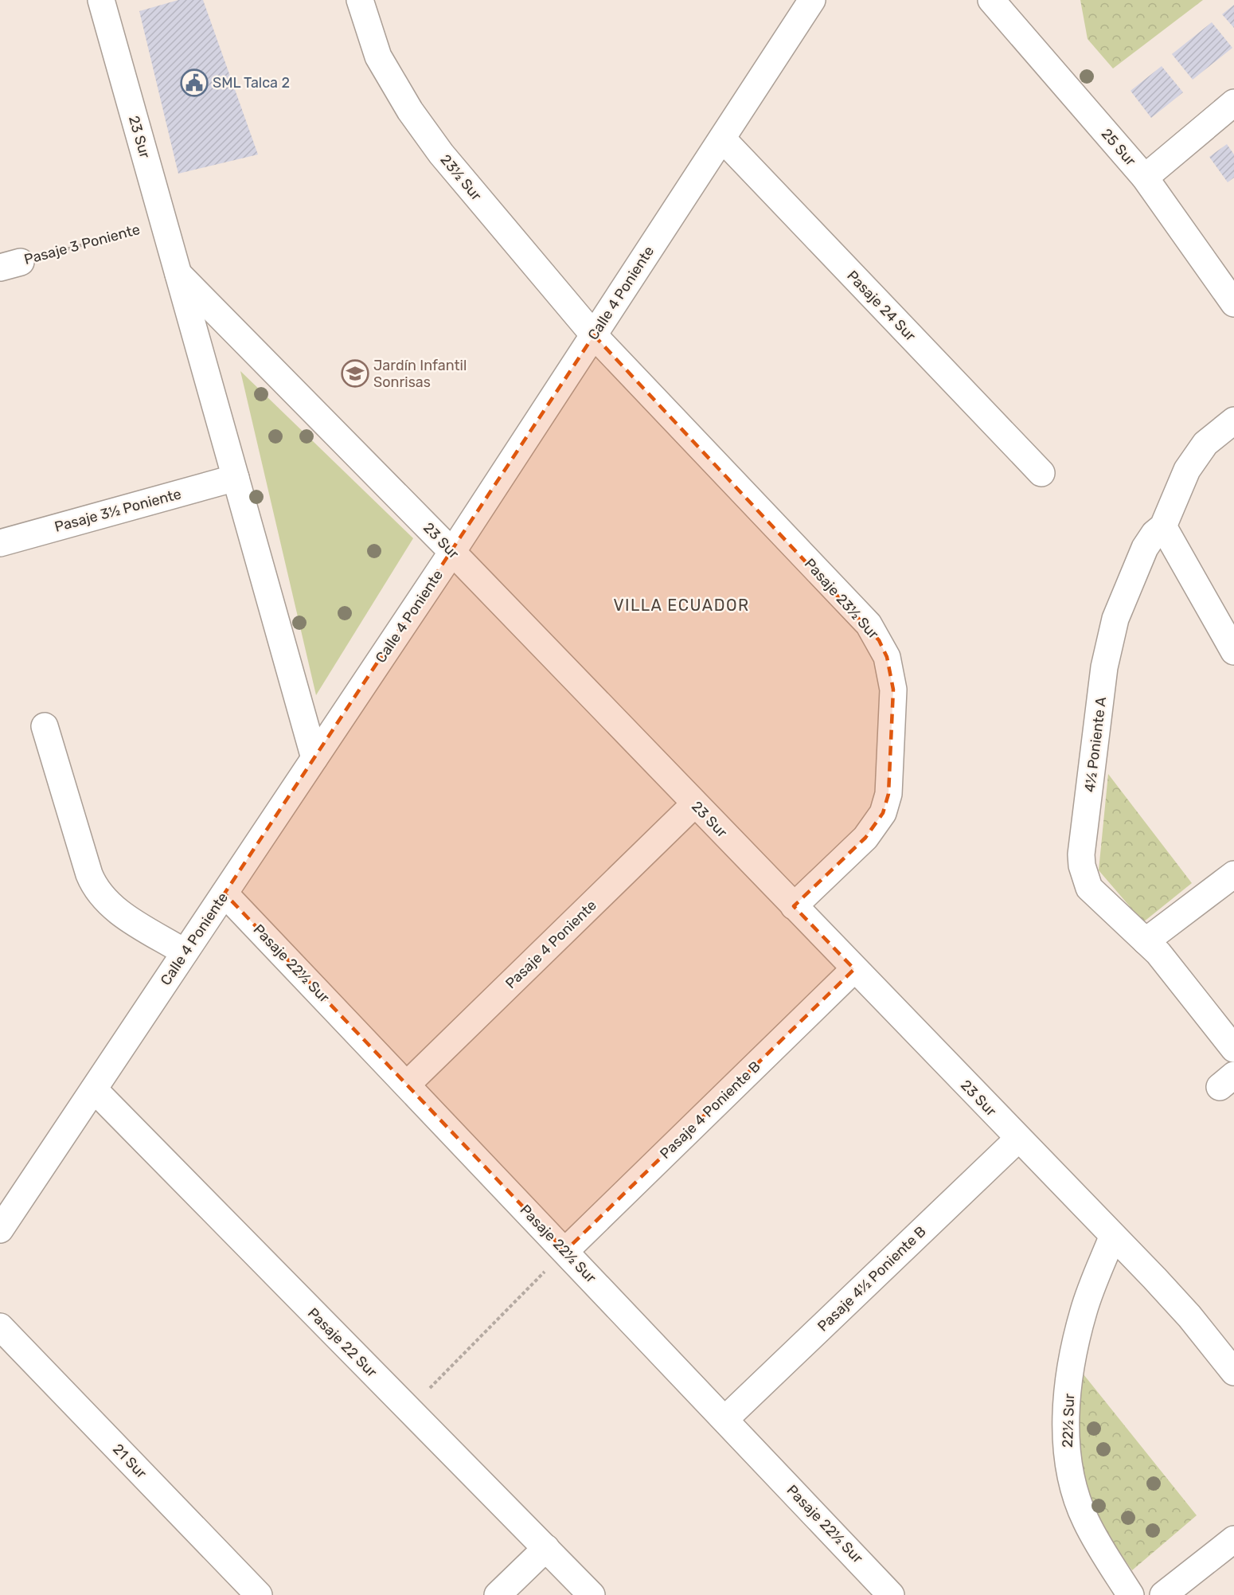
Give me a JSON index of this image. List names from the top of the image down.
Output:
{
  "streets": {
    "street": [
      "23 Sur",
      "25 Sur",
      "23½ Sur",
      "Calle 4 Poniente",
      "Pasaje 24 Sur",
      "Pasaje 3½ Poniente",
      "Pasaje 23½ Sur",
      "4½ Poniente A",
      "Pasaje 4 Poniente",
      "Pasaje 22½ Sur",
      "Pasaje 4 Poniente B",
      "Pasaje 4½ Poniente B",
      "Pasaje 22 Sur",
      "22½ Sur",
      "21 Sur"
    ],
    "path": ["Pasaje 3 Poniente"]
  },
  "crossings": [
    ["23 Sur", "Pasaje 3 Poniente"],
    ["23 Sur", "Calle 4 Poniente"],
    ["23 Sur", "Pasaje 3½ Poniente"],
    ["23 Sur", "Pasaje 23½ Sur"],
    ["23 Sur", "Pasaje 4 Poniente"],
    ["23 Sur", "Pasaje 4 Poniente B"],
    ["23 Sur", "Pasaje 4½ Poniente B"],
    ["23 Sur", "22½ Sur"],
    ["23½ Sur", "Calle 4 Poniente"],
    ["23½ Sur", "Pasaje 23½ Sur"],
    ["Calle 4 Poniente", "Pasaje 24 Sur"],
    ["Calle 4 Poniente", "Pasaje 23½ Sur"],
    ["Calle 4 Poniente", "Pasaje 22½ Sur"],
    ["Calle 4 Poniente", "Pasaje 22 Sur"],
    ["Pasaje 4 Poniente", "Pasaje 22½ Sur"],
    ["Pasaje 22½ Sur", "Pasaje 4 Poniente B"],
    ["Pasaje 22½ Sur", "Pasaje 4½ Poniente B"]
  ],
  "districts": ["VILLA ECUADOR"],
  "places": {
    "public building": ["SML Talca 2"],
    "school or university": ["Jardín Infantil Sonrisas"]
  }
}
